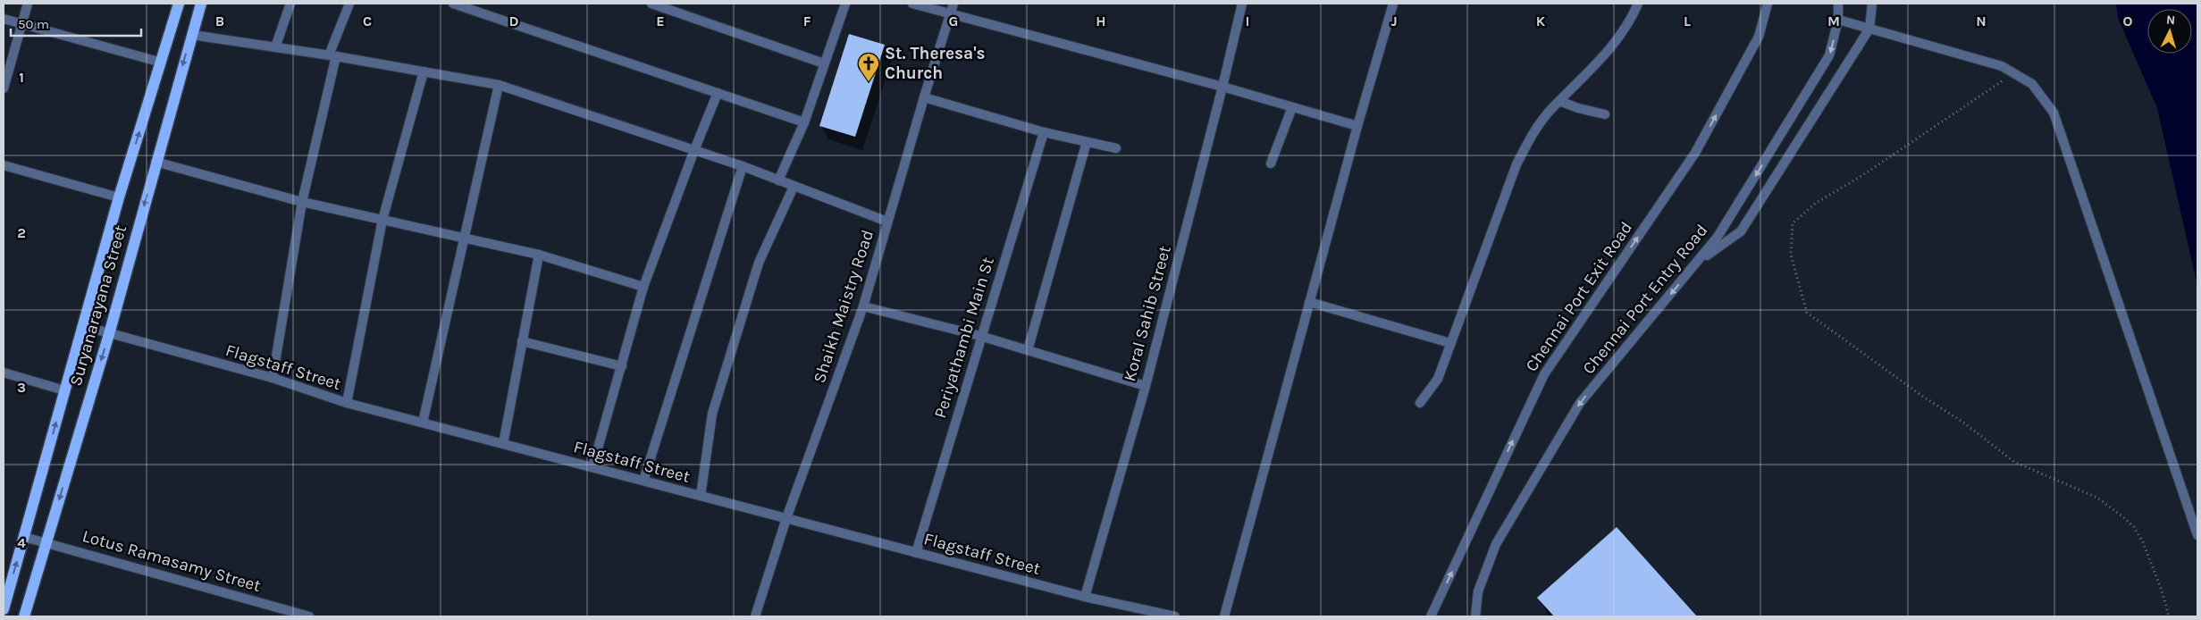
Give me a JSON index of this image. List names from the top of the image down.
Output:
{
  "streets": {
    "main road": ["Suryanarayana Street"],
    "street": [
      "Chennai Port Exit Road",
      "Chennai Port Entry Road",
      "Shaikh Maistry Road",
      "Koral Sahib Street",
      "Periyathambi Main St",
      "Flagstaff Street",
      "Lotus Ramasamy Street"
    ]
  },
  "crossings": [
    ["Suryanarayana Street", "Flagstaff Street"],
    ["Suryanarayana Street", "Lotus Ramasamy Street"],
    ["Shaikh Maistry Road", "Flagstaff Street"],
    ["Koral Sahib Street", "Flagstaff Street"],
    ["Periyathambi Main St", "Flagstaff Street"]
  ],
  "one_way": ["Chennai Port Exit Road"],
  "places": {
    "church": ["St. Theresa's Church"]
  },
  "scale_bar": "50 m",
  "north": "top",
  "grid": {
    "columns": [
      "B",
      "C",
      "D",
      "E",
      "F",
      "G",
      "H",
      "I",
      "J",
      "K",
      "L",
      "M",
      "N",
      "O"
    ],
    "rows": [
      "1",
      "2",
      "3",
      "4"
    ]
  }
}
